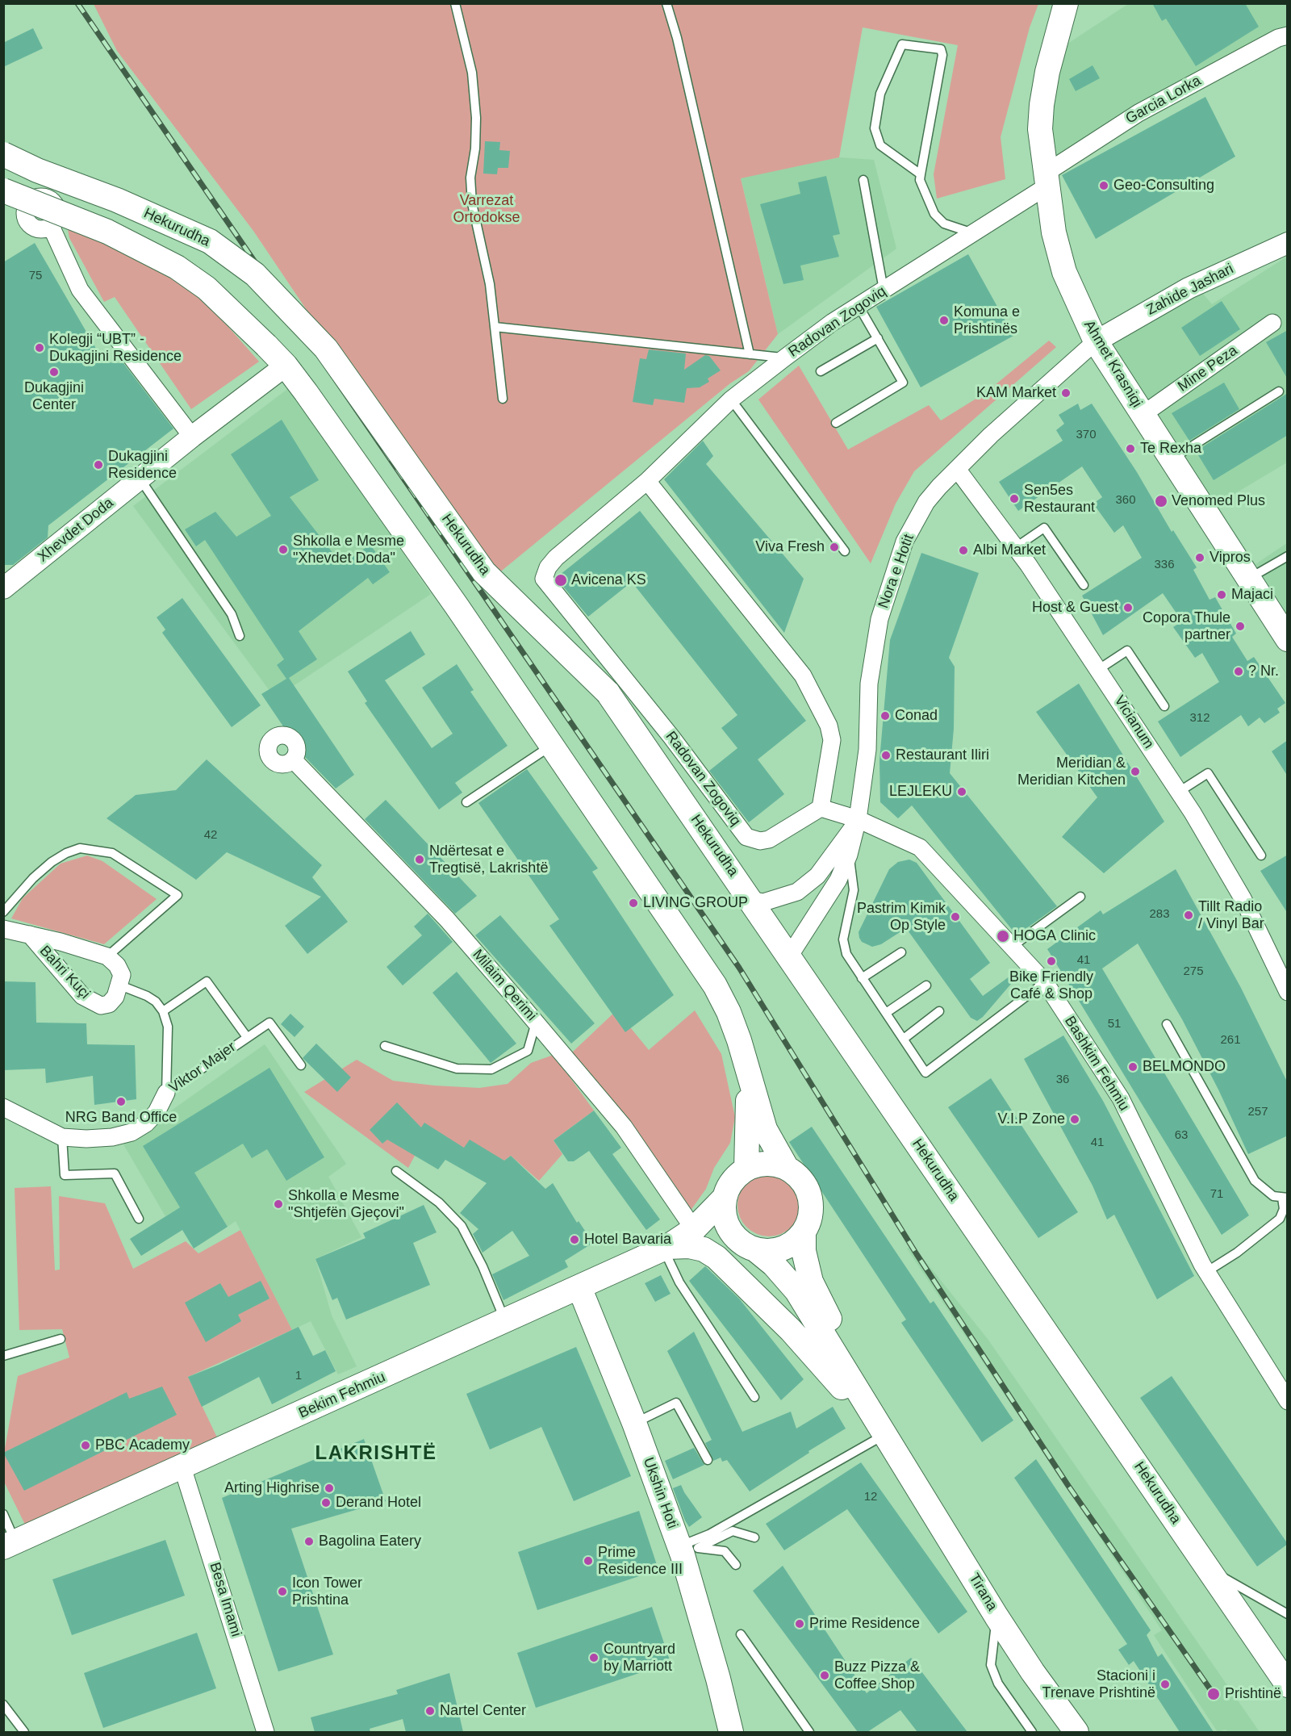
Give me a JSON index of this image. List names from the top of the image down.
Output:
{
  "streets": {
    "main road": [
      "Hekurudha",
      "Ahmet Krasniqi",
      "Bekim Fehmiu",
      "Ukshin Hoti",
      "Tirana"
    ],
    "street": [
      "Garcia Lorka",
      "Zahide Jashari",
      "Radovan Zogoviq",
      "Mine Peza",
      "Xhevdet Doda",
      "Nora e Hotit",
      "Vicianum",
      "Bahri Kuçi",
      "Milaim Qerimi",
      "Bashkim Fehmiu",
      "Viktor Majer",
      "Besa Imami"
    ]
  },
  "crossings": [
    ["Garcia Lorka", "Radovan Zogoviq"],
    ["Garcia Lorka", "Ahmet Krasniqi"],
    ["Hekurudha", "Nora e Hotit"],
    ["Zahide Jashari", "Ahmet Krasniqi"],
    ["Zahide Jashari", "Nora e Hotit"],
    ["Radovan Zogoviq", "Ahmet Krasniqi"],
    ["Radovan Zogoviq", "Bashkim Fehmiu"],
    ["Ahmet Krasniqi", "Mine Peza"],
    ["Ahmet Krasniqi", "Nora e Hotit"],
    ["Nora e Hotit", "Vicianum"],
    ["Nora e Hotit", "Bashkim Fehmiu"],
    ["Milaim Qerimi", "Bekim Fehmiu"],
    ["Bekim Fehmiu", "Ukshin Hoti"],
    ["Bekim Fehmiu", "Tirana"],
    ["Bekim Fehmiu", "Besa Imami"]
  ],
  "districts": ["LAKRISHTË"],
  "parks": ["Varrezat Ortodokse"],
  "places": [
    "Geo-Consulting",
    "Komuna e Prishtinës",
    "Kolegji “UBT” - Dukagjini Residence",
    "Dukagjini Center",
    "KAM Market",
    "Te Rexha",
    "Dukagjini Residence",
    "Sen5es Restaurant",
    "Venomed Plus",
    "Viva Fresh",
    "Shkolla e Mesme \"Xhevdet Doda\"",
    "Albi Market",
    "Vipros",
    "Avicena KS",
    "Majaci",
    "Host & Guest",
    "Copora Thule partner",
    "? Nr.",
    "Conad",
    "Restaurant Iliri",
    "Meridian & Meridian Kitchen",
    "LEJLEKU",
    "Ndërtesat e Tregtisë, Lakrishtë",
    "LIVING GROUP",
    "Tillt Radio / Vinyl Bar",
    "Pastrim Kimik Op Style",
    "HOGA Clinic",
    "Bike Friendly Café & Shop",
    "BELMONDO",
    "NRG Band Office",
    "V.I.P Zone",
    "Shkolla e Mesme \"Shtjefën Gjeçovi\"",
    "Hotel Bavaria",
    "PBC Academy",
    "Arting Highrise",
    "Derand Hotel",
    "Bagolina Eatery",
    "Prime Residence III",
    "Icon Tower Prishtina",
    "Prime Residence",
    "Countryard by Marriott",
    "Buzz Pizza & Coffee Shop",
    "Stacioni i Trenave Prishtinë",
    "Prishtinë",
    "Nartel Center"
  ],
  "house_numbers": [
    "75",
    "370",
    "360",
    "336",
    "312",
    "42",
    "283",
    "41",
    "275",
    "51",
    "261",
    "36",
    "257",
    "63",
    "41",
    "71",
    "1",
    "12"
  ]
}
